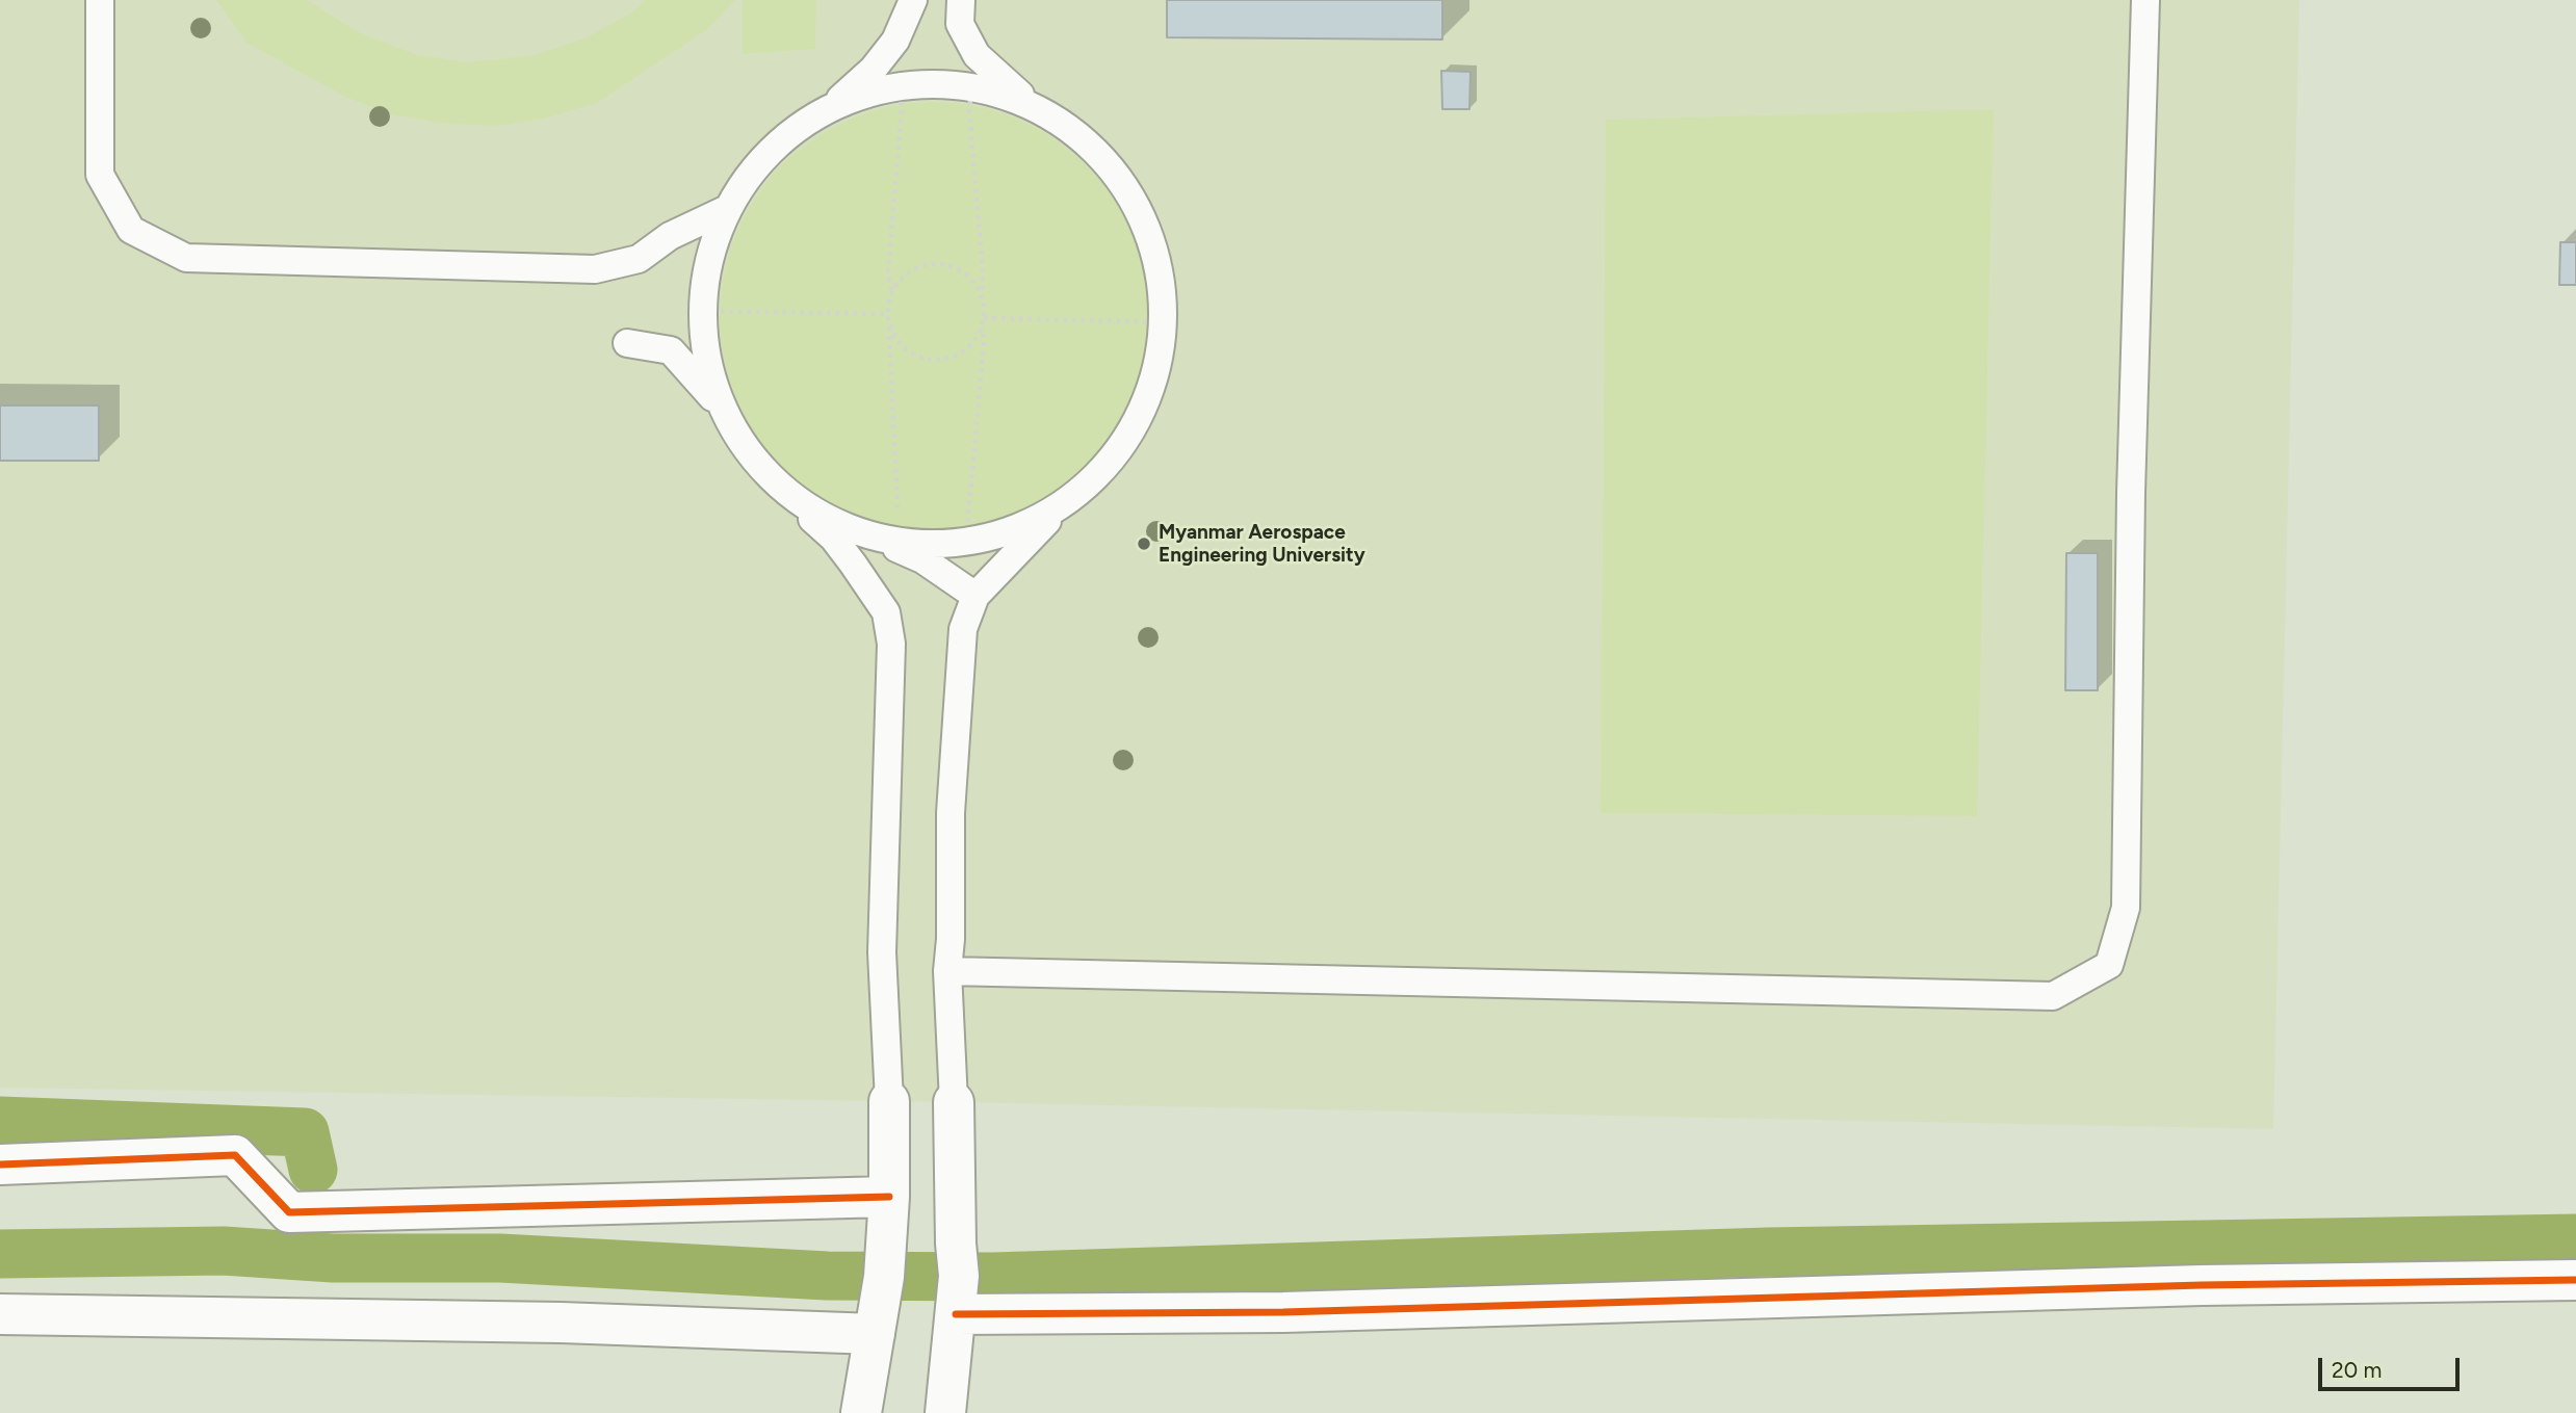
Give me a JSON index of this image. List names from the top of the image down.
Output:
{
  "places": ["Myanmar Aerospace Engineering University"],
  "scale_bar": "20 m"
}
